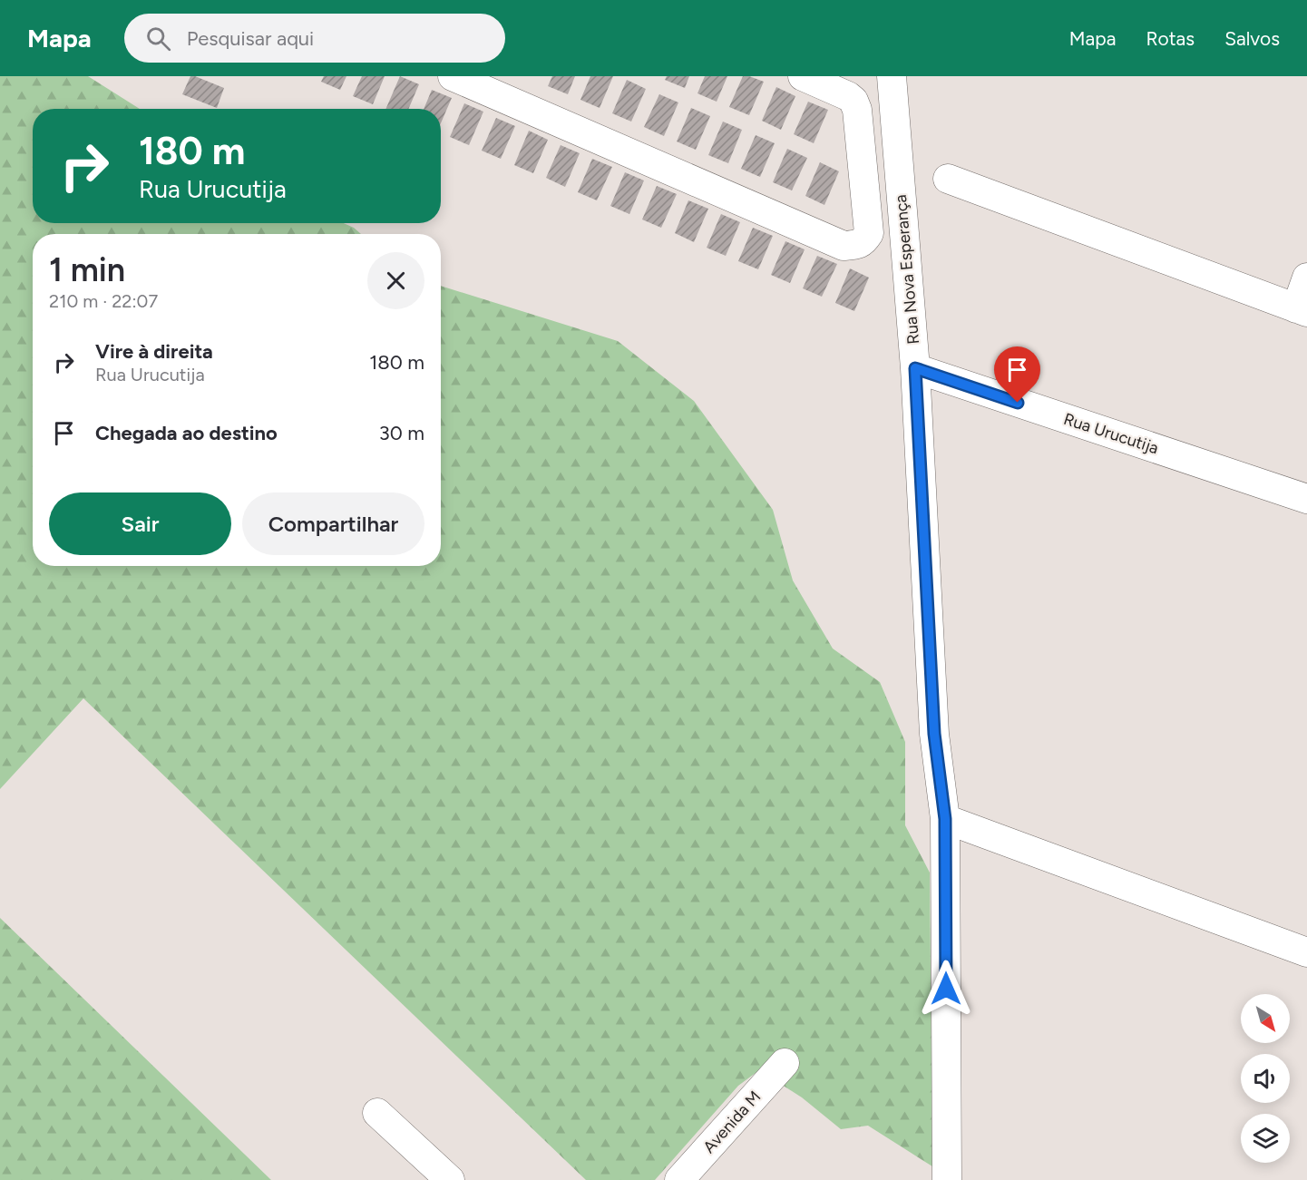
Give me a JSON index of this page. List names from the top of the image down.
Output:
{
  "streets": {
    "street": ["Rua Nova Esperança", "Rua Urucutija", "Avenida M"]
  },
  "crossings": [
    ["Rua Nova Esperança", "Rua Urucutija"]
  ],
  "north": "bottom right",
  "page": {
    "header": "Mapa",
    "search": "Pesquisar aqui",
    "nav": ["Mapa", "Rotas", "Salvos"],
    "turn": ["180 m", "Rua Urucutija"],
    "heading": ["1 min", "210 m · 22:07"],
    "list": [
      {
        "name": "Vire à direita",
        "note": "Rua Urucutija",
        "value": "180 m"
      },
      {
        "name": "Chegada ao destino",
        "value": "30 m"
      }
    ],
    "buttons": ["Sair", "Compartilhar"]
  }
}
